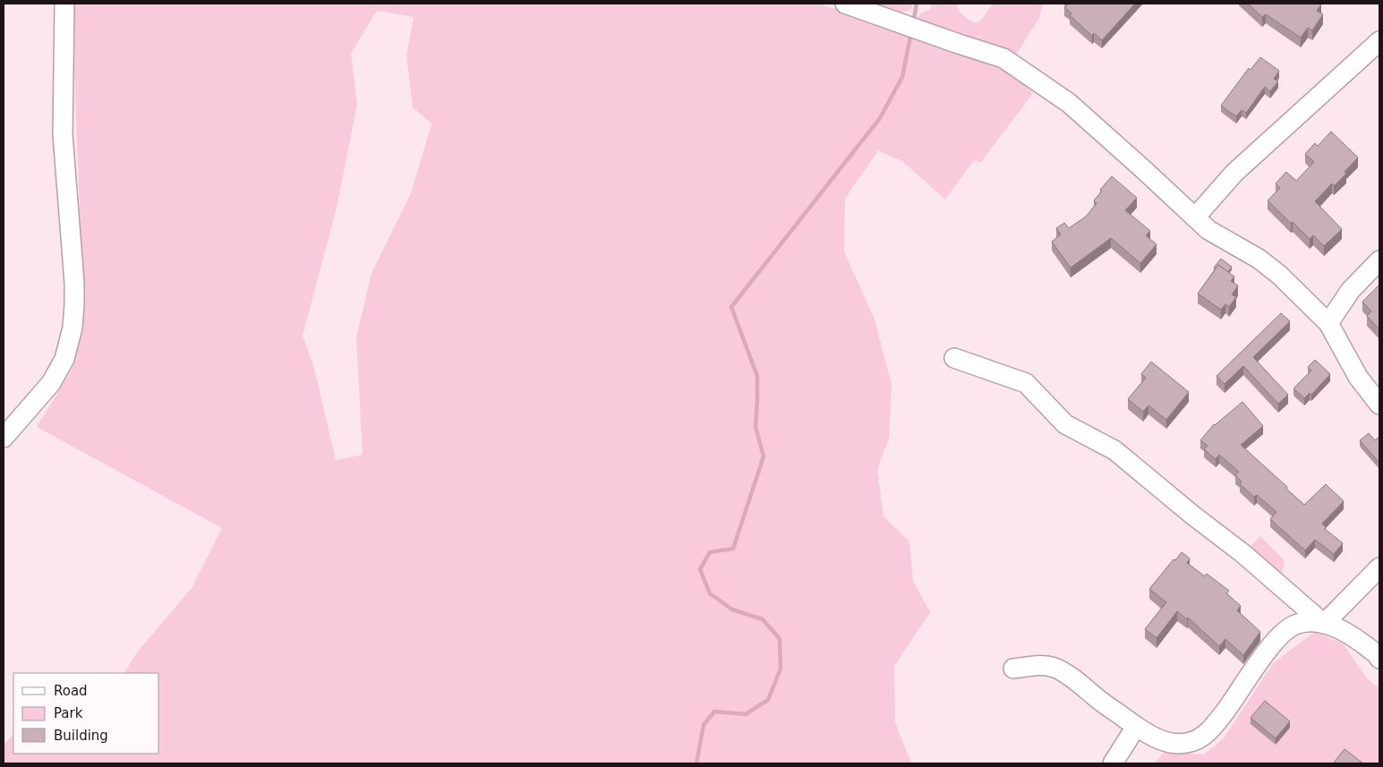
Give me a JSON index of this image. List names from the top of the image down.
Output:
{
  "legend": ["Road", "Park", "Building"]
}
